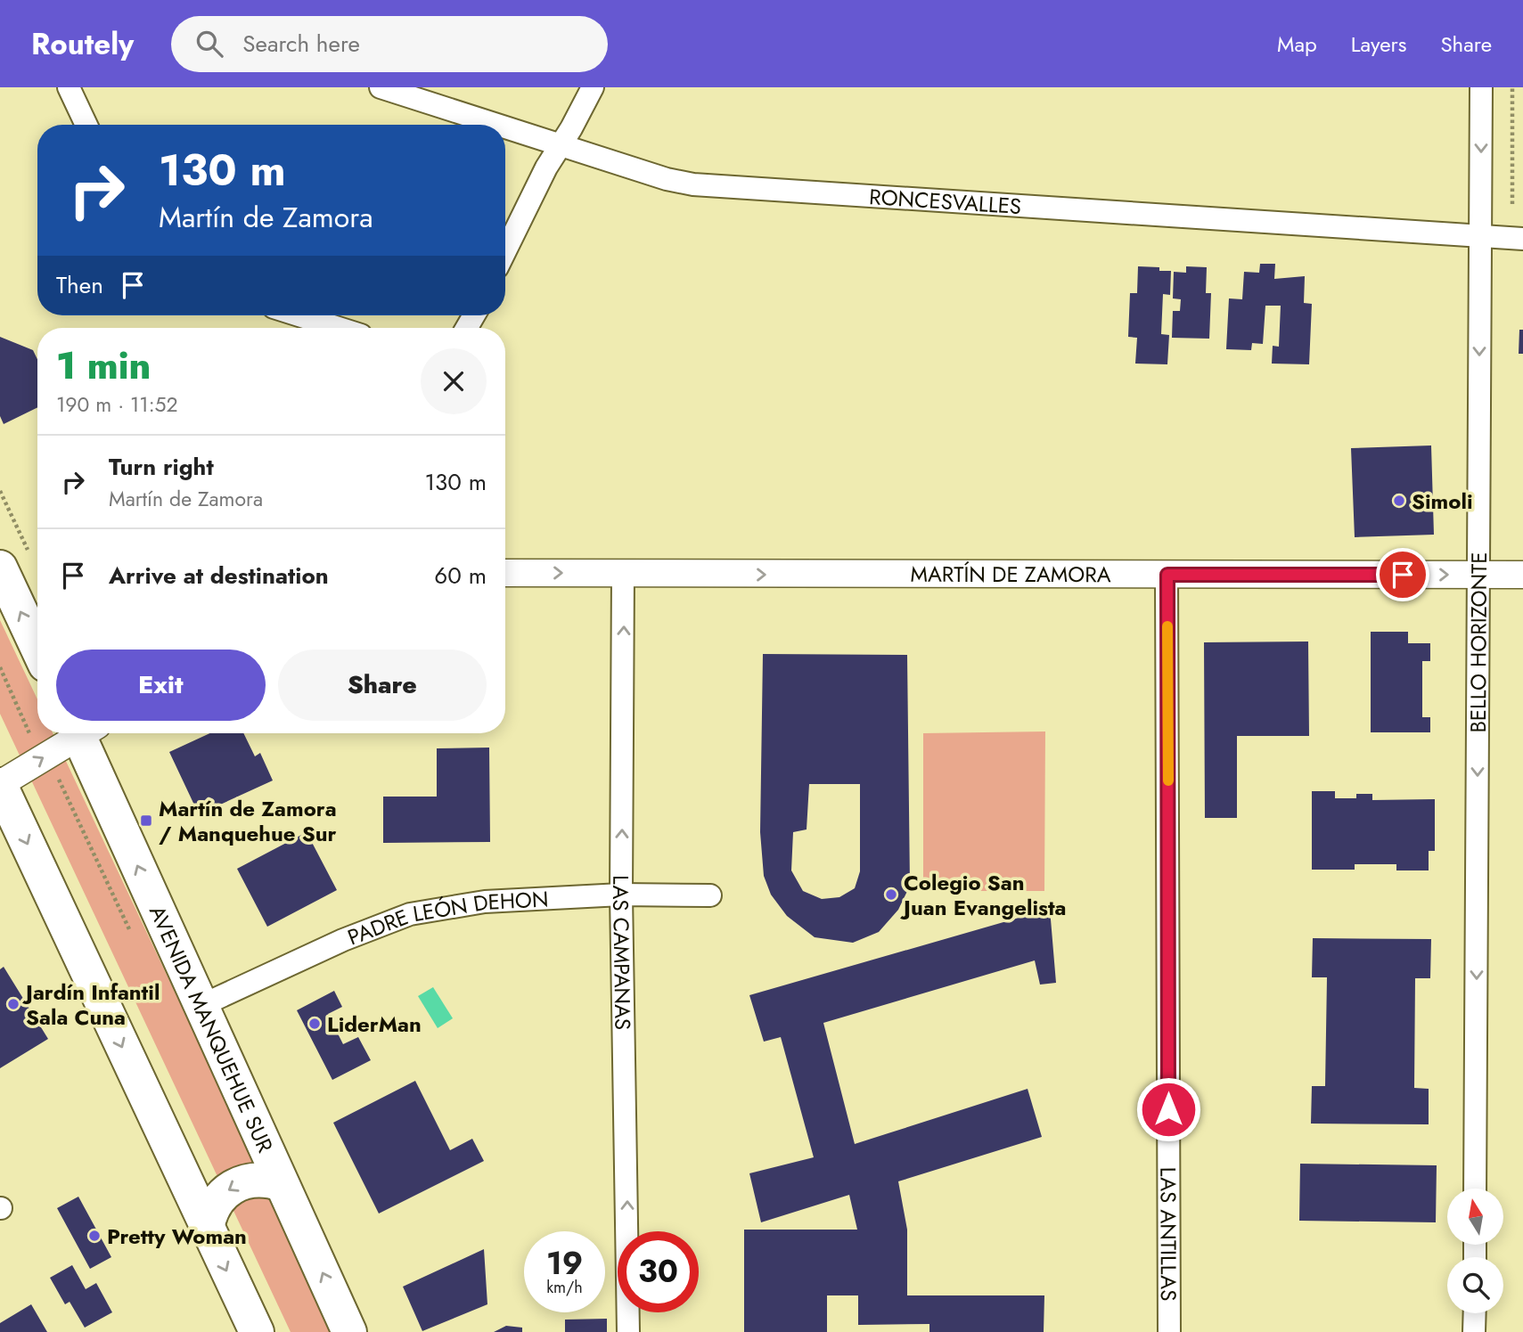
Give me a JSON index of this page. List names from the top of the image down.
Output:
{
  "streets": {
    "main road": ["AVENIDA MANQUEHUE SUR"],
    "street": [
      "RONCESVALLES",
      "MARTÍN DE ZAMORA",
      "BELLO HORIZONTE",
      "PADRE LEÓN DEHON",
      "LAS CAMPANAS",
      "LAS ANTILLAS"
    ]
  },
  "crossings": [
    ["RONCESVALLES", "BELLO HORIZONTE"],
    ["MARTÍN DE ZAMORA", "BELLO HORIZONTE"],
    ["MARTÍN DE ZAMORA", "LAS CAMPANAS"],
    ["MARTÍN DE ZAMORA", "LAS ANTILLAS"],
    ["PADRE LEÓN DEHON", "LAS CAMPANAS"],
    ["PADRE LEÓN DEHON", "AVENIDA MANQUEHUE SUR"]
  ],
  "one_way": ["MARTÍN DE ZAMORA", "BELLO HORIZONTE", "LAS CAMPANAS"],
  "places": {
    "other": [
      "Simoli",
      "Colegio San Juan Evangelista",
      "Jardín Infantil Sala Cuna",
      "LiderMan",
      "Pretty Woman"
    ],
    "transit": ["Martín de Zamora / Manquehue Sur"]
  },
  "north": "top",
  "page": {
    "header": "Routely",
    "search": "Search here",
    "nav": ["Map", "Layers", "Share"],
    "turn": ["130 m", "Martín de Zamora"],
    "then": "Then",
    "heading": ["1 min", "190 m · 11:52"],
    "list": [
      {
        "name": "Turn right",
        "note": "Martín de Zamora",
        "value": "130 m"
      },
      {
        "name": "Arrive at destination",
        "value": "60 m"
      }
    ],
    "buttons": ["Exit", "Share"],
    "speed": "19 km/h",
    "limit": "30"
  }
}
